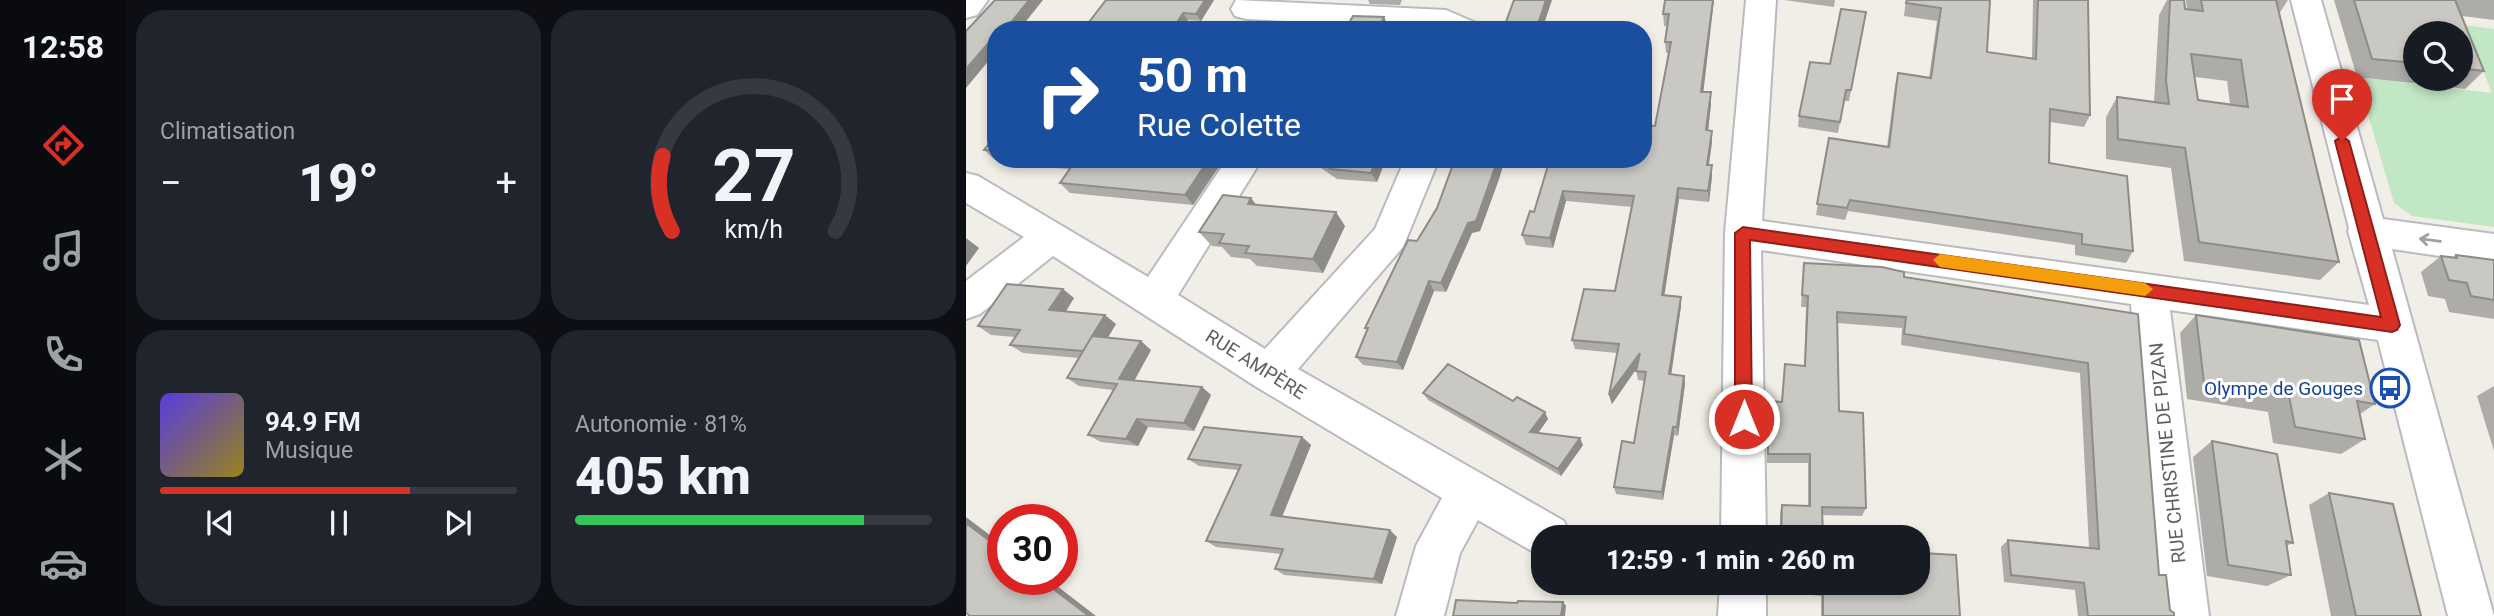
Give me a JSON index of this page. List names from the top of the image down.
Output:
{
  "streets": {
    "street": ["RUE AMPÈRE", "RUE CHRISTINE DE PIZAN"]
  },
  "places": {
    "bus stop": ["Olympe de Gouges"]
  },
  "page": {
    "tabs": "12:58",
    "tile": [
      "Climatisation",
      ["Autonomie · 81%", "405 km"]
    ],
    "turn": ["50 m", "Rue Colette"],
    "heat": ["−", "19°", "+"],
    "song": ["94.9 FM", "Musique"],
    "limit": "30",
    "trip": "12:59 · 1 min · 260 m",
    "gauge": ["27", "km/h"]
  }
}
